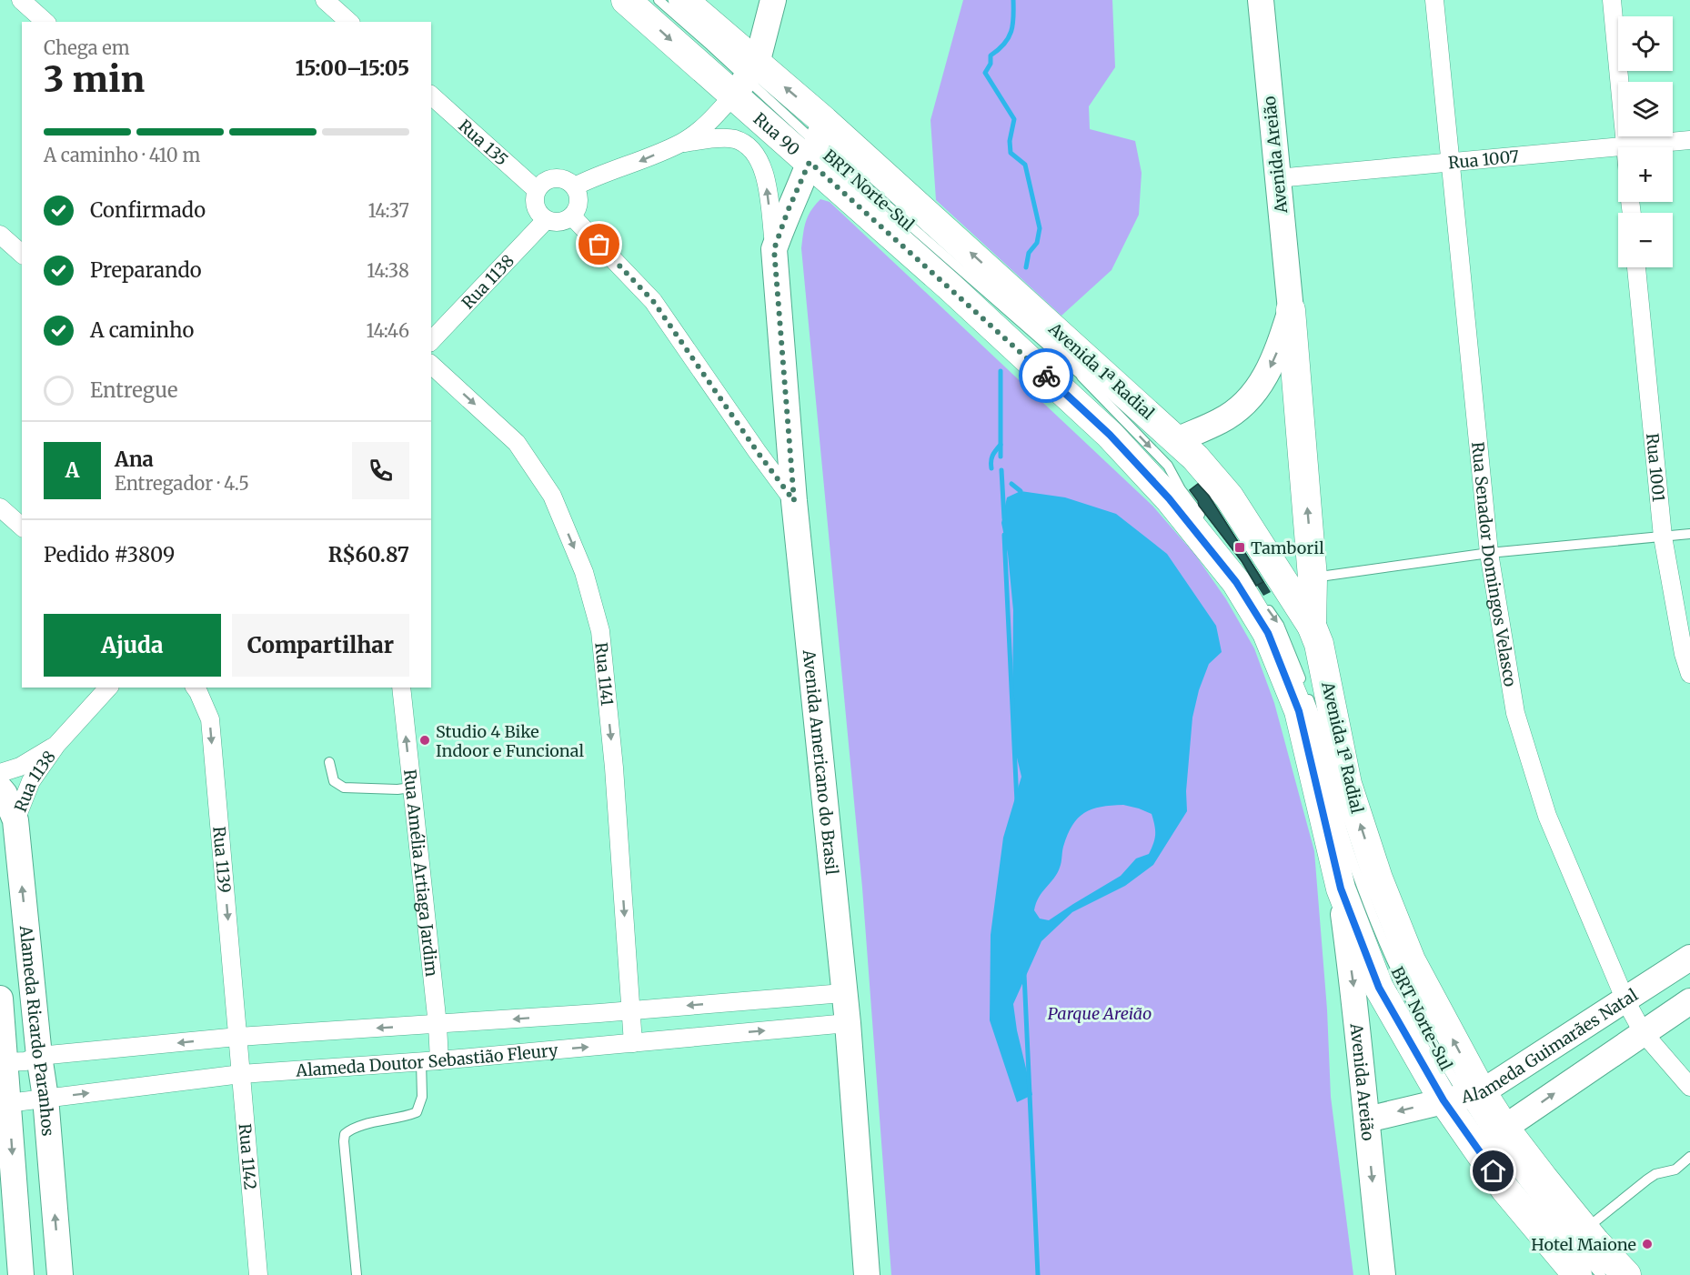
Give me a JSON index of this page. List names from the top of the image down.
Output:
{
  "streets": {
    "main road": ["Rua 90", "Avenida 1ª Radial"],
    "street": [
      "Rua 135",
      "Avenida Areião",
      "Rua 1007",
      "Rua 1138",
      "Rua 1001",
      "Rua Senador Domingos Velasco",
      "Rua 1141",
      "Avenida Americano do Brasil",
      "Rua 1139",
      "Rua Amélia Artiaga Jardim",
      "Alameda Ricardo Paranhos",
      "Alameda Guimarães Natal",
      "Alameda Doutor Sebastião Fleury",
      "Rua 1142"
    ],
    "lane": ["BRT Norte-Sul"]
  },
  "crossings": [
    ["Rua 90", "BRT Norte-Sul"],
    ["Rua 90", "Avenida 1ª Radial"],
    ["Rua 90", "Avenida Americano do Brasil"],
    ["Rua 135", "Rua 1138"],
    ["Avenida Areião", "Rua 1007"],
    ["Avenida Areião", "Avenida 1ª Radial"],
    ["Avenida Areião", "Alameda Guimarães Natal"],
    ["Rua 1007", "Rua Senador Domingos Velasco"],
    ["BRT Norte-Sul", "Avenida 1ª Radial"],
    ["BRT Norte-Sul", "Avenida Americano do Brasil"],
    ["BRT Norte-Sul", "Alameda Guimarães Natal"],
    ["Rua 1138", "Alameda Ricardo Paranhos"],
    ["Avenida 1ª Radial", "Alameda Guimarães Natal"],
    ["Rua Senador Domingos Velasco", "Alameda Guimarães Natal"],
    ["Rua 1141", "Alameda Doutor Sebastião Fleury"],
    ["Avenida Americano do Brasil", "Alameda Doutor Sebastião Fleury"],
    ["Rua 1139", "Alameda Doutor Sebastião Fleury"],
    ["Rua 1139", "Rua 1142"],
    ["Rua Amélia Artiaga Jardim", "Alameda Doutor Sebastião Fleury"],
    ["Alameda Ricardo Paranhos", "Alameda Doutor Sebastião Fleury"],
    ["Alameda Doutor Sebastião Fleury", "Rua 1142"]
  ],
  "one_way": ["Avenida Areião", "Rua 1141", "Rua 1139"],
  "parks": ["Parque Areião"],
  "places": {
    "transit": ["Tamboril"],
    "other": ["Studio 4 Bike Indoor e Funcional", "Hotel Maione"]
  },
  "page": {
    "map_buttons": ["+", "−"],
    "heading": ["3 min", "Chega em", "15:00–15:05"],
    "panel": [
      "Ana",
      "Entregador · 4.5",
      "Pedido #3809",
      "R$60.87"
    ],
    "bar": "A caminho · 410 m",
    "list": [
      ["Confirmado", "14:37"],
      ["Preparando", "14:38"],
      ["A caminho", "14:46"],
      "Entregue"
    ],
    "round": "A",
    "buttons": ["Ajuda", "Compartilhar"]
  }
}
